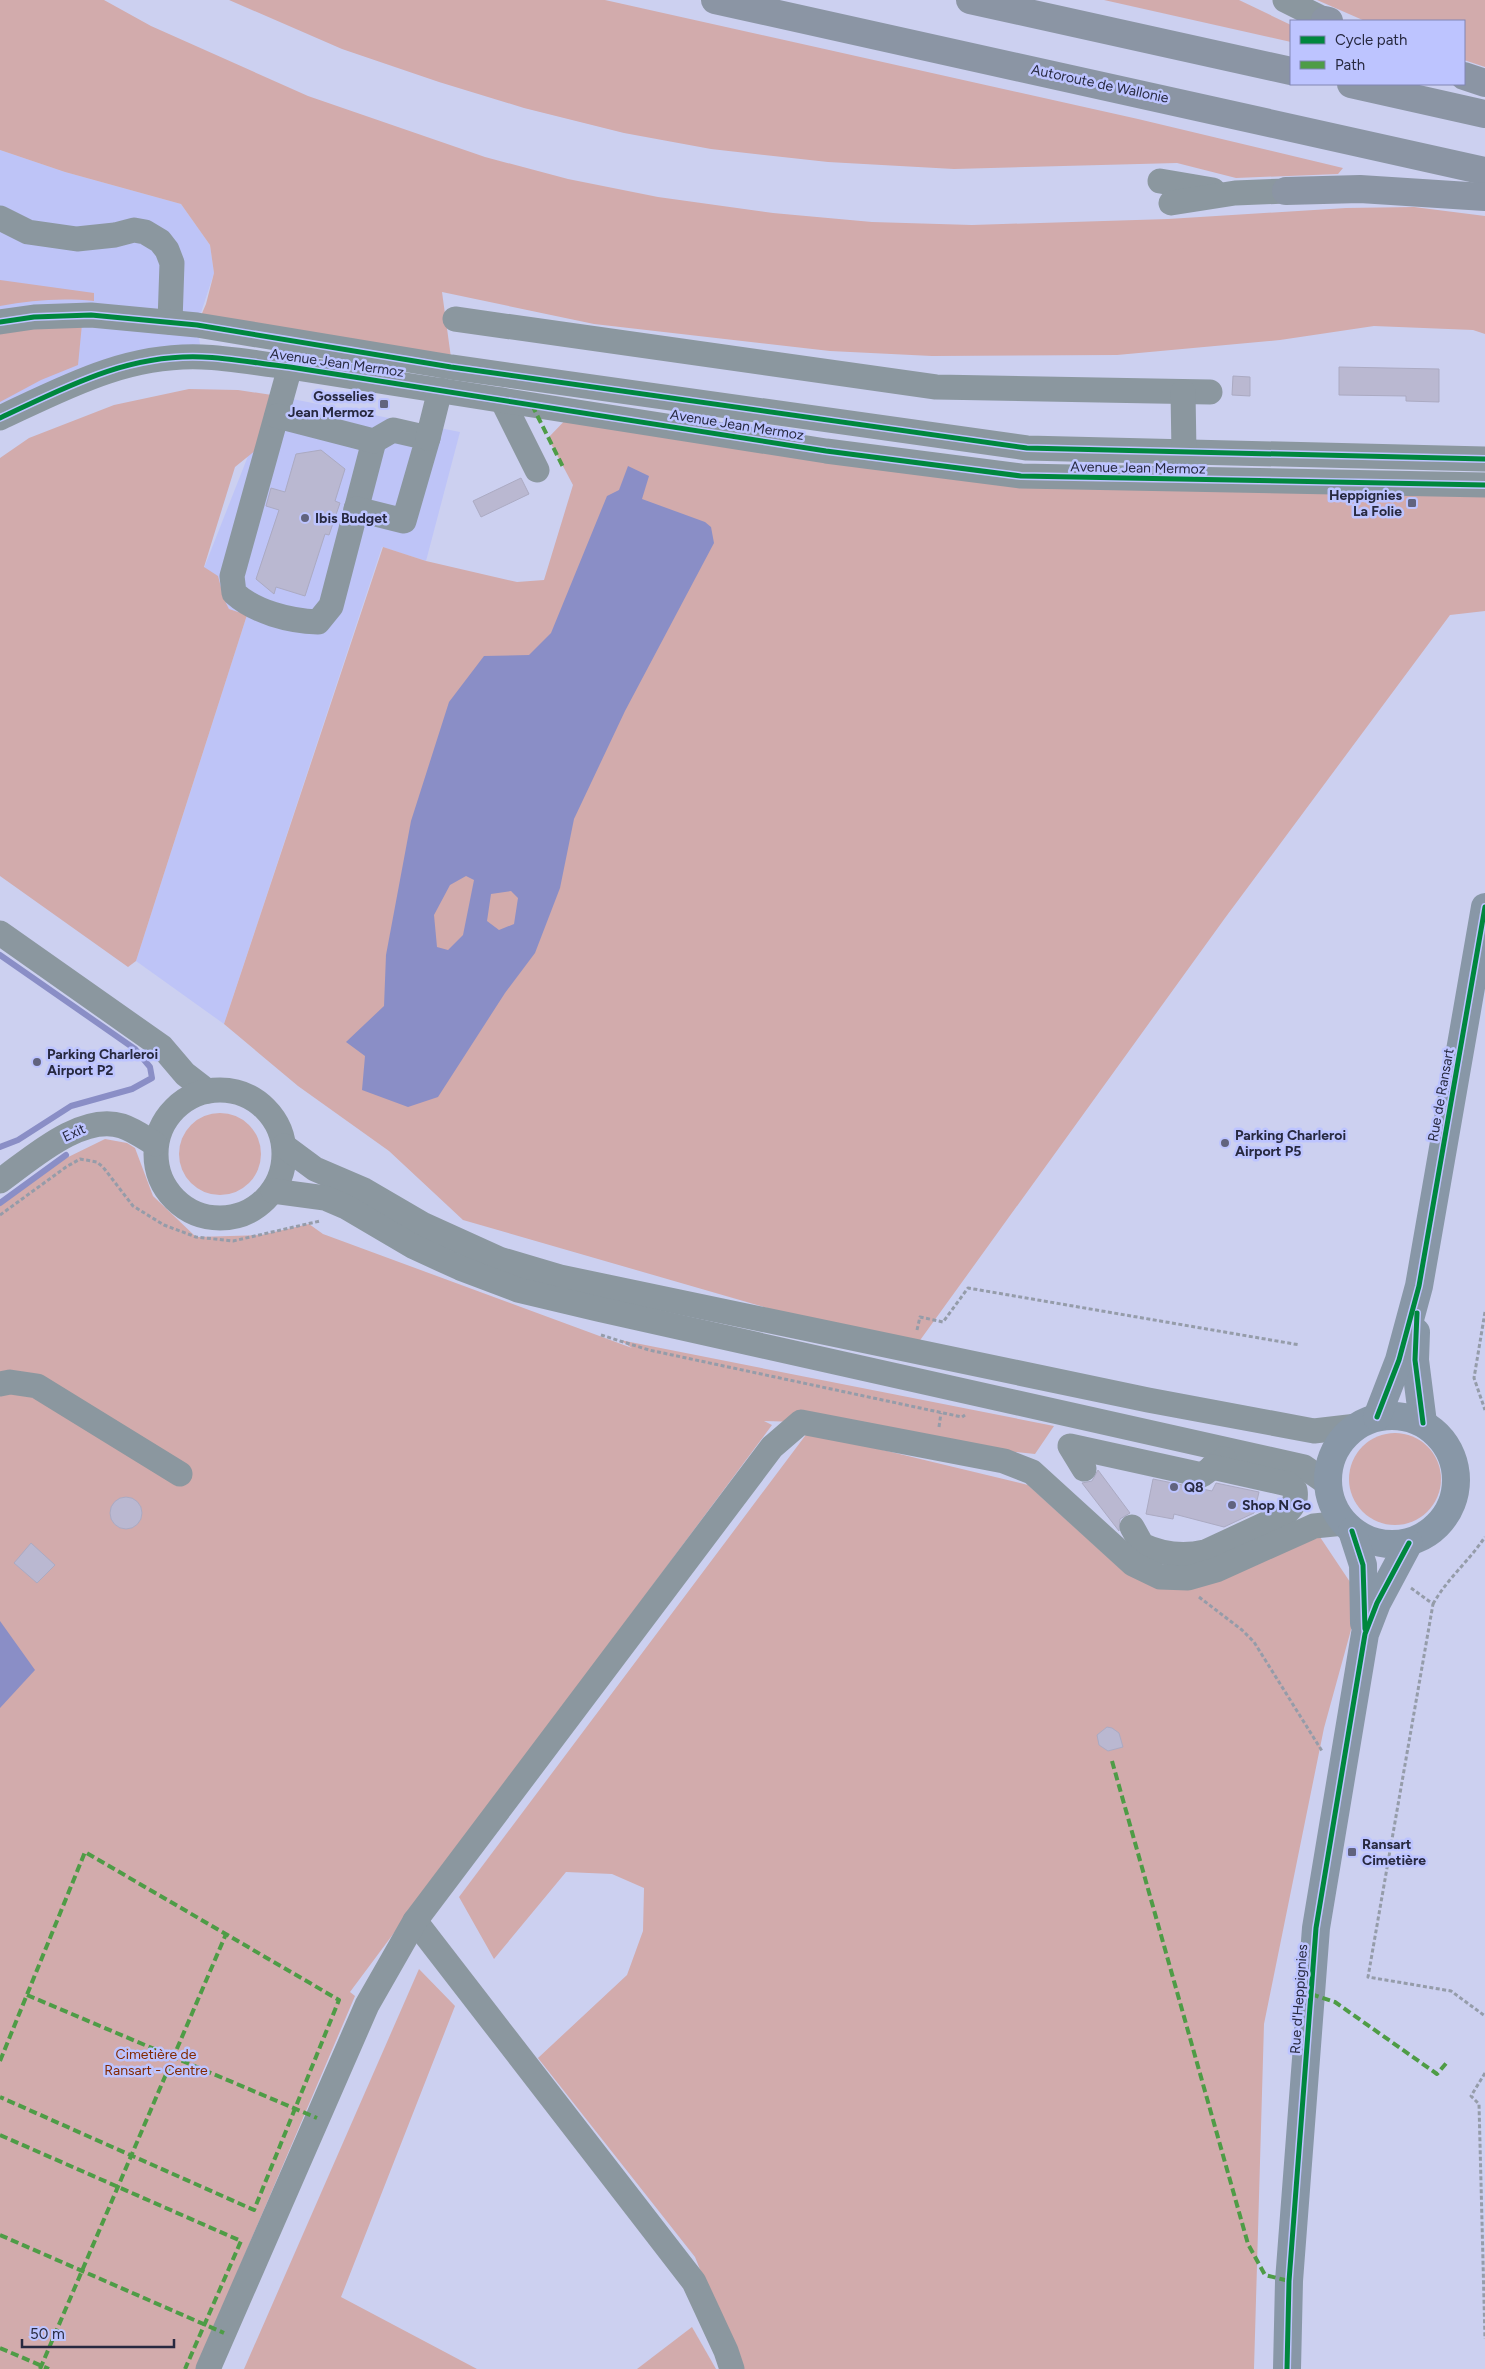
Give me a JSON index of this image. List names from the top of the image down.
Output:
{
  "streets": {
    "highway": ["Autoroute de Wallonie"],
    "main road": ["Rue de Ransart", "Rue d'Heppignies"],
    "street": ["Avenue Jean Mermoz", "Exit"]
  },
  "crossings": [
    ["Rue de Ransart", "Rue d'Heppignies"]
  ],
  "parks": ["Cimetière de Ransart - Centre"],
  "places": {
    "transit": ["Gosselies Jean Mermoz", "Heppignies La Folie", "Ransart Cimetière"],
    "other": [
      "Ibis Budget",
      "Parking Charleroi Airport P2",
      "Parking Charleroi Airport P5",
      "Q8",
      "Shop N Go"
    ]
  },
  "legend": ["Cycle path", "Path"],
  "scale_bar": "50 m"
}
